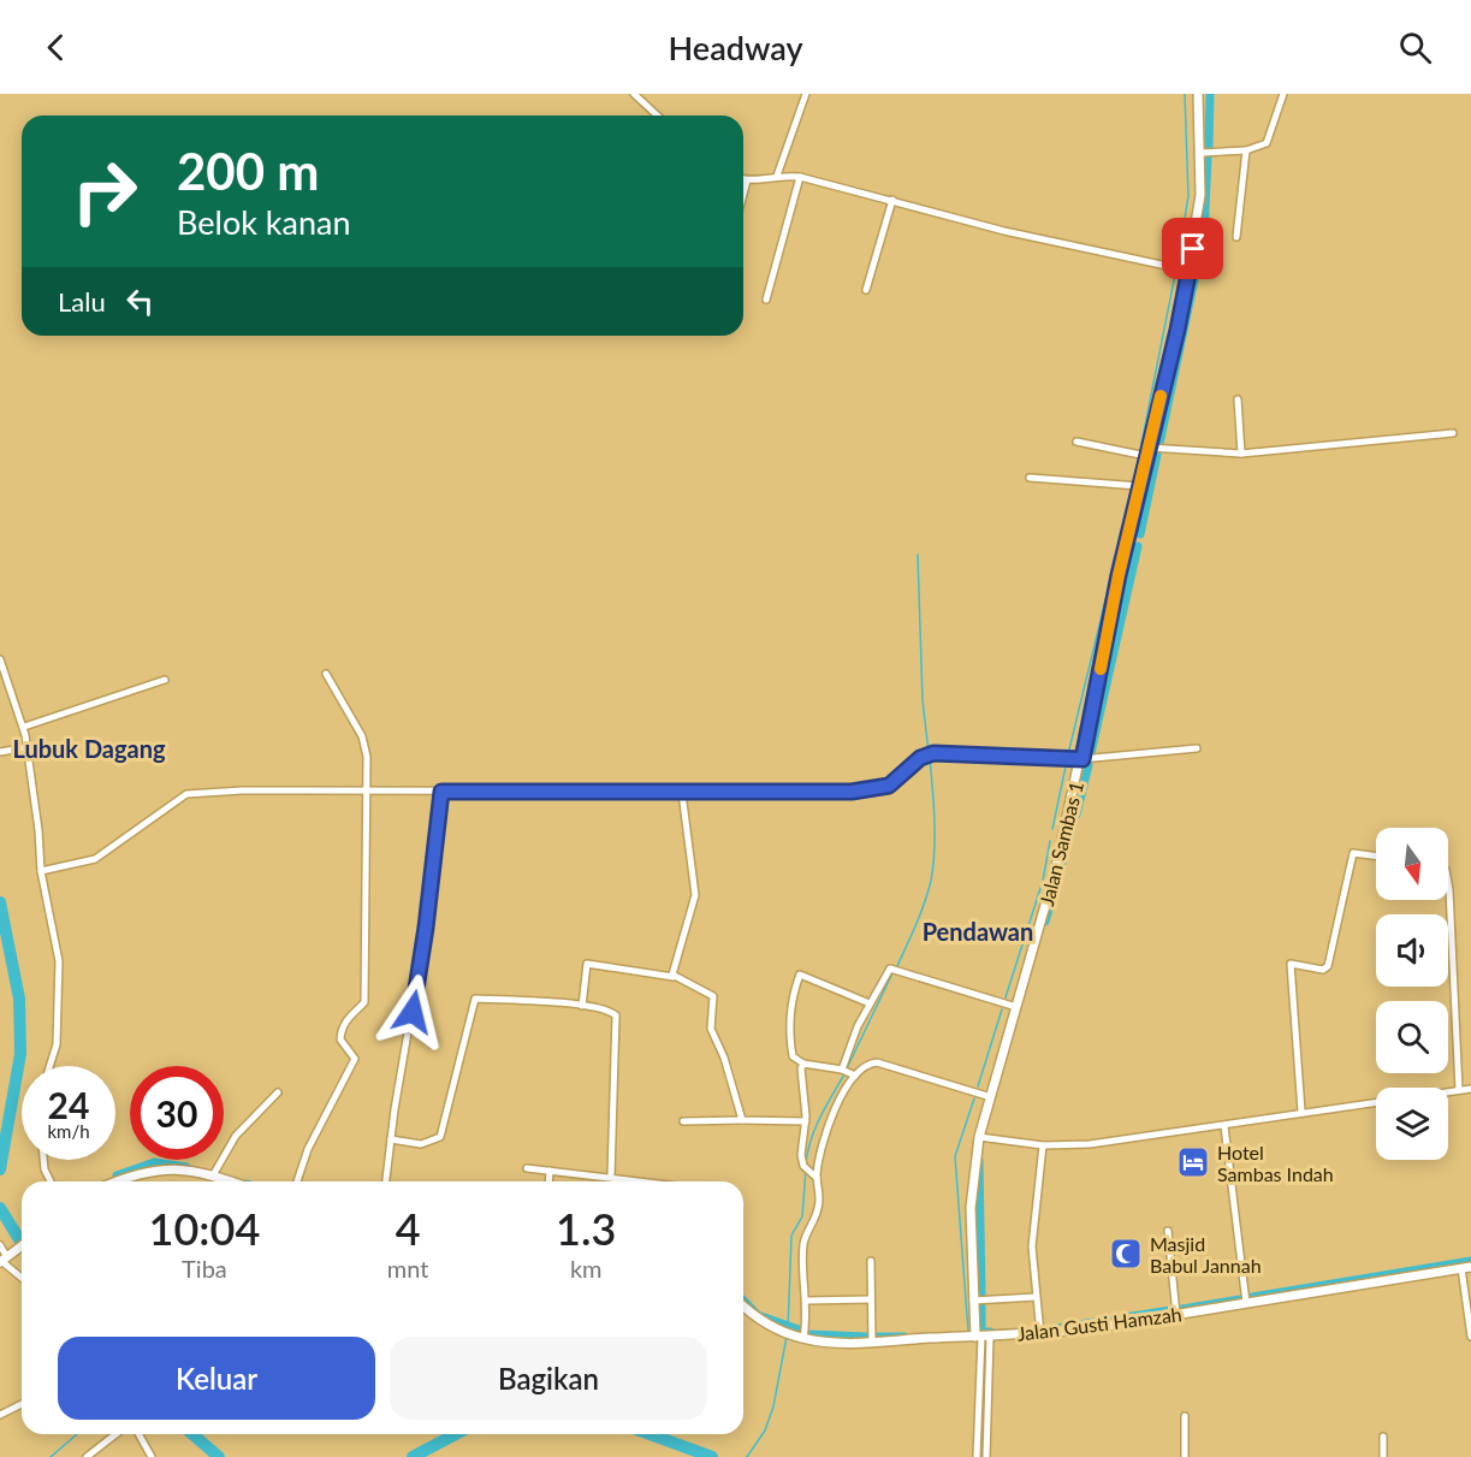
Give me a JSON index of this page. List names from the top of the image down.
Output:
{
  "streets": {
    "street": ["Jalan Sambas 1", "Jalan Gusti Hamzah"]
  },
  "crossings": [
    ["Jalan Sambas 1", "Jalan Gusti Hamzah"]
  ],
  "districts": ["Lubuk Dagang", "Pendawan"],
  "places": {
    "hotel": ["Hotel Sambas Indah"],
    "mosque": ["Masjid Babul Jannah"]
  },
  "north": "bottom",
  "page": {
    "header": "Headway",
    "turn": ["200 m", "Belok kanan"],
    "then": "Lalu",
    "speed": "24 km/h",
    "limit": "30",
    "eta": [
      "10:04",
      "Tiba",
      "4",
      "mnt",
      "1.3",
      "km"
    ],
    "buttons": ["Keluar", "Bagikan"]
  }
}
